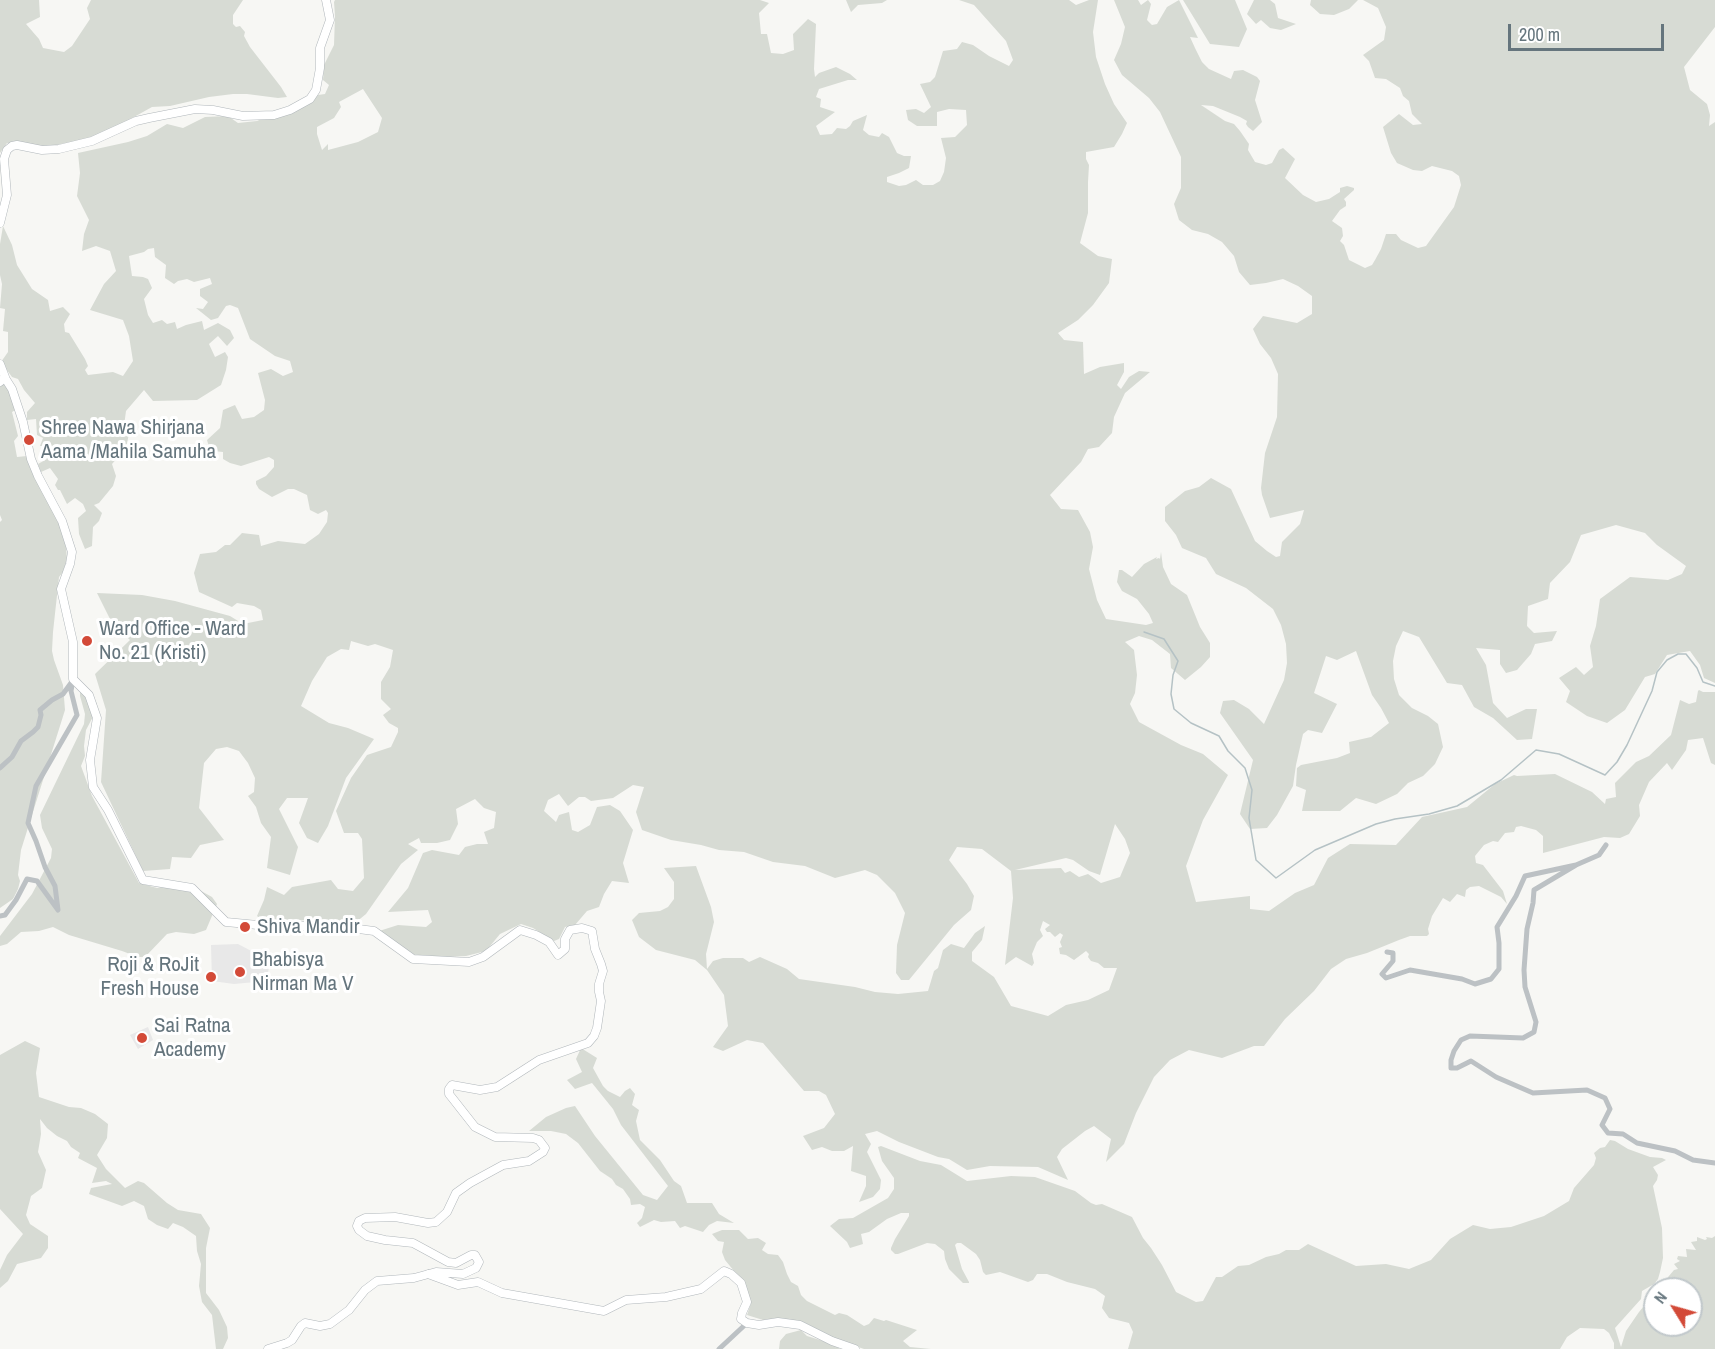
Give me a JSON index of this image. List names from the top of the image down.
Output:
{
  "places": [
    "Shree Nawa Shirjana Aama /Mahila Samuha",
    "Ward Office - Ward No. 21 (Kristi)",
    "Shiva Mandir",
    "Bhabisya Nirman Ma V",
    "Roji & RoJit Fresh House",
    "Sai Ratna Academy"
  ],
  "scale_bar": "200 m",
  "north": "top left"
}
